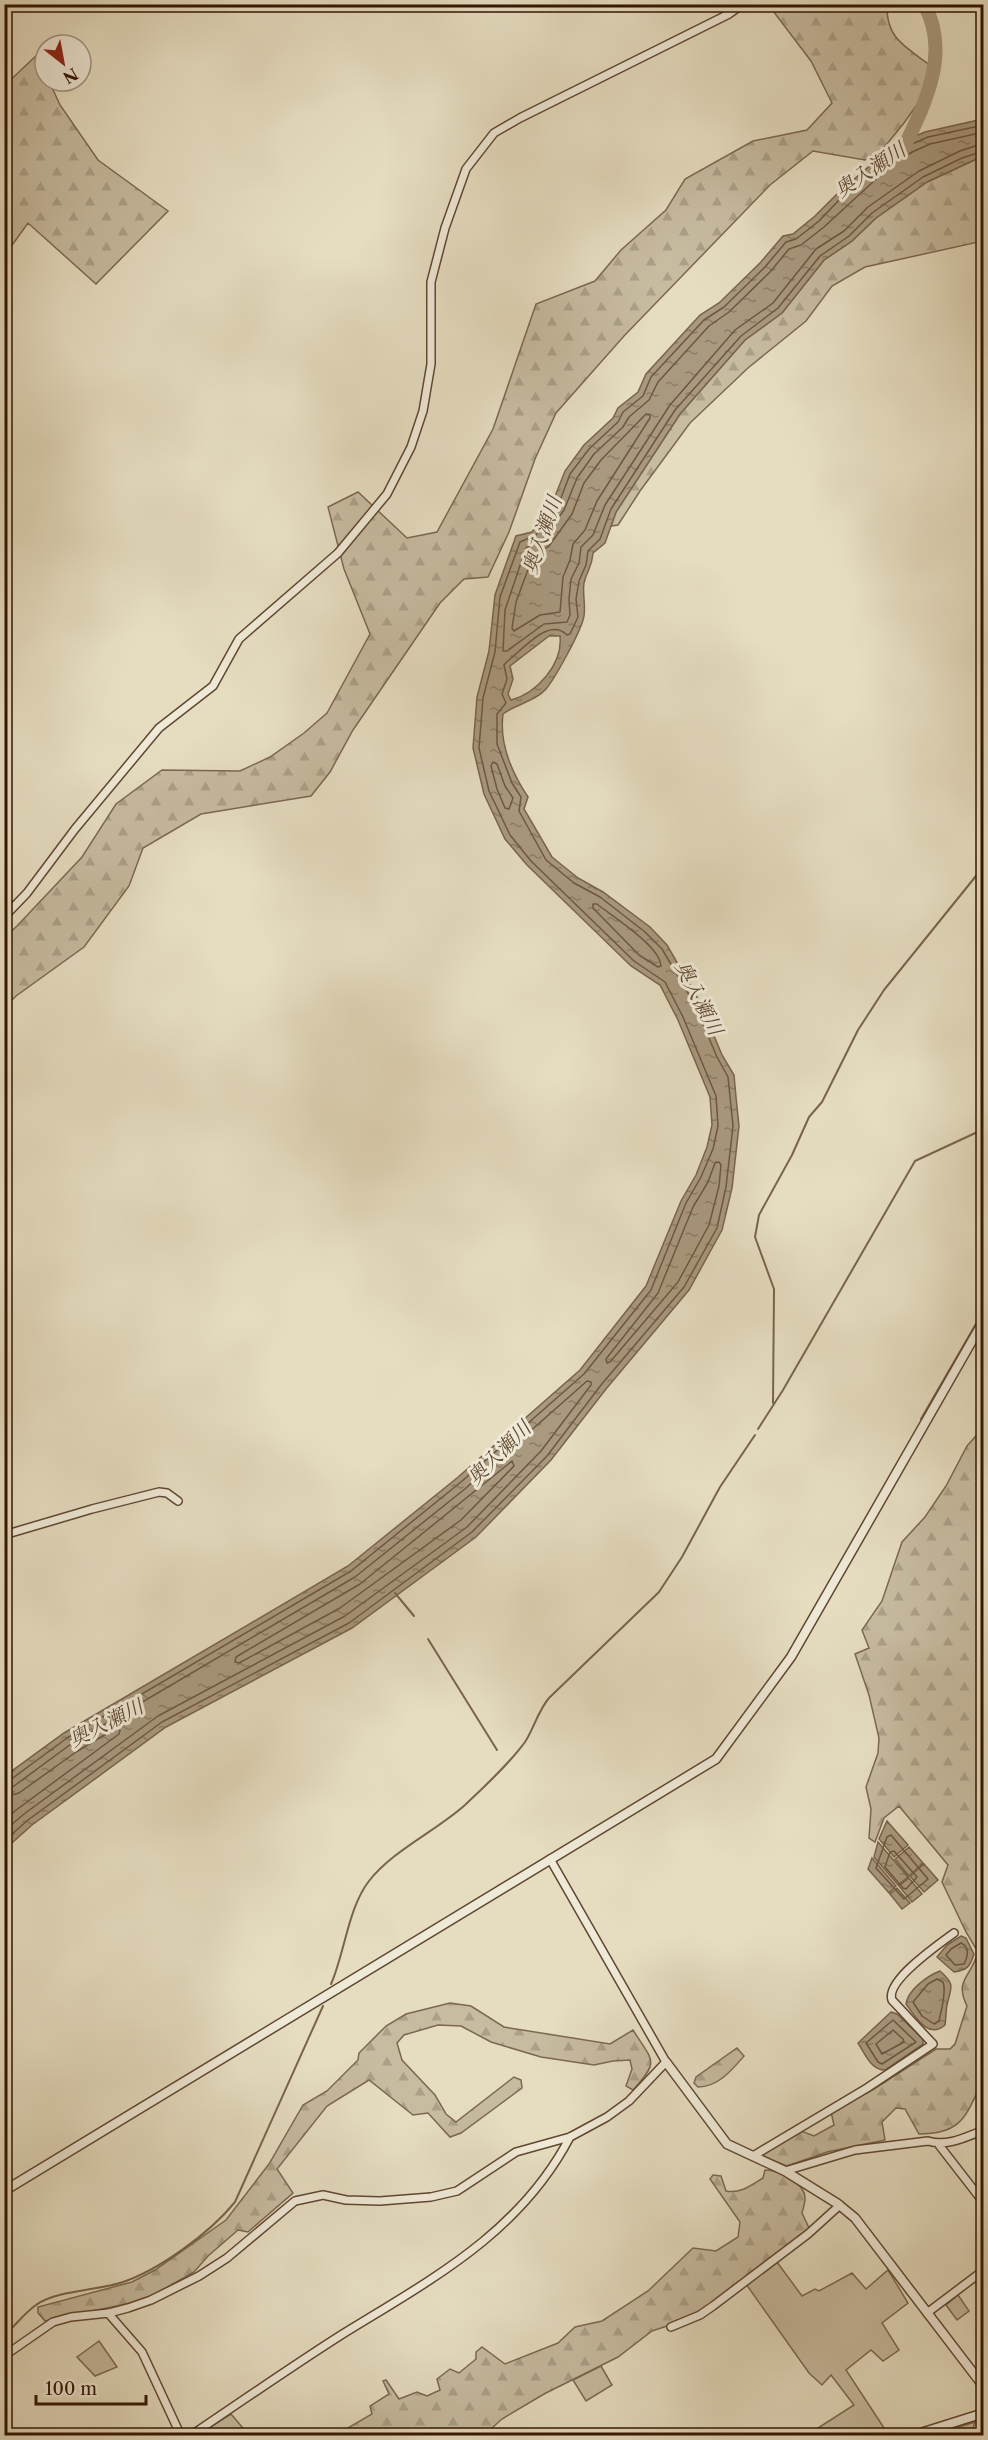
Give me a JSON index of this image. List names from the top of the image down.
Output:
{
  "water": ["奥入瀬川"],
  "scale_bar": "100 m",
  "north": "bottom right"
}
